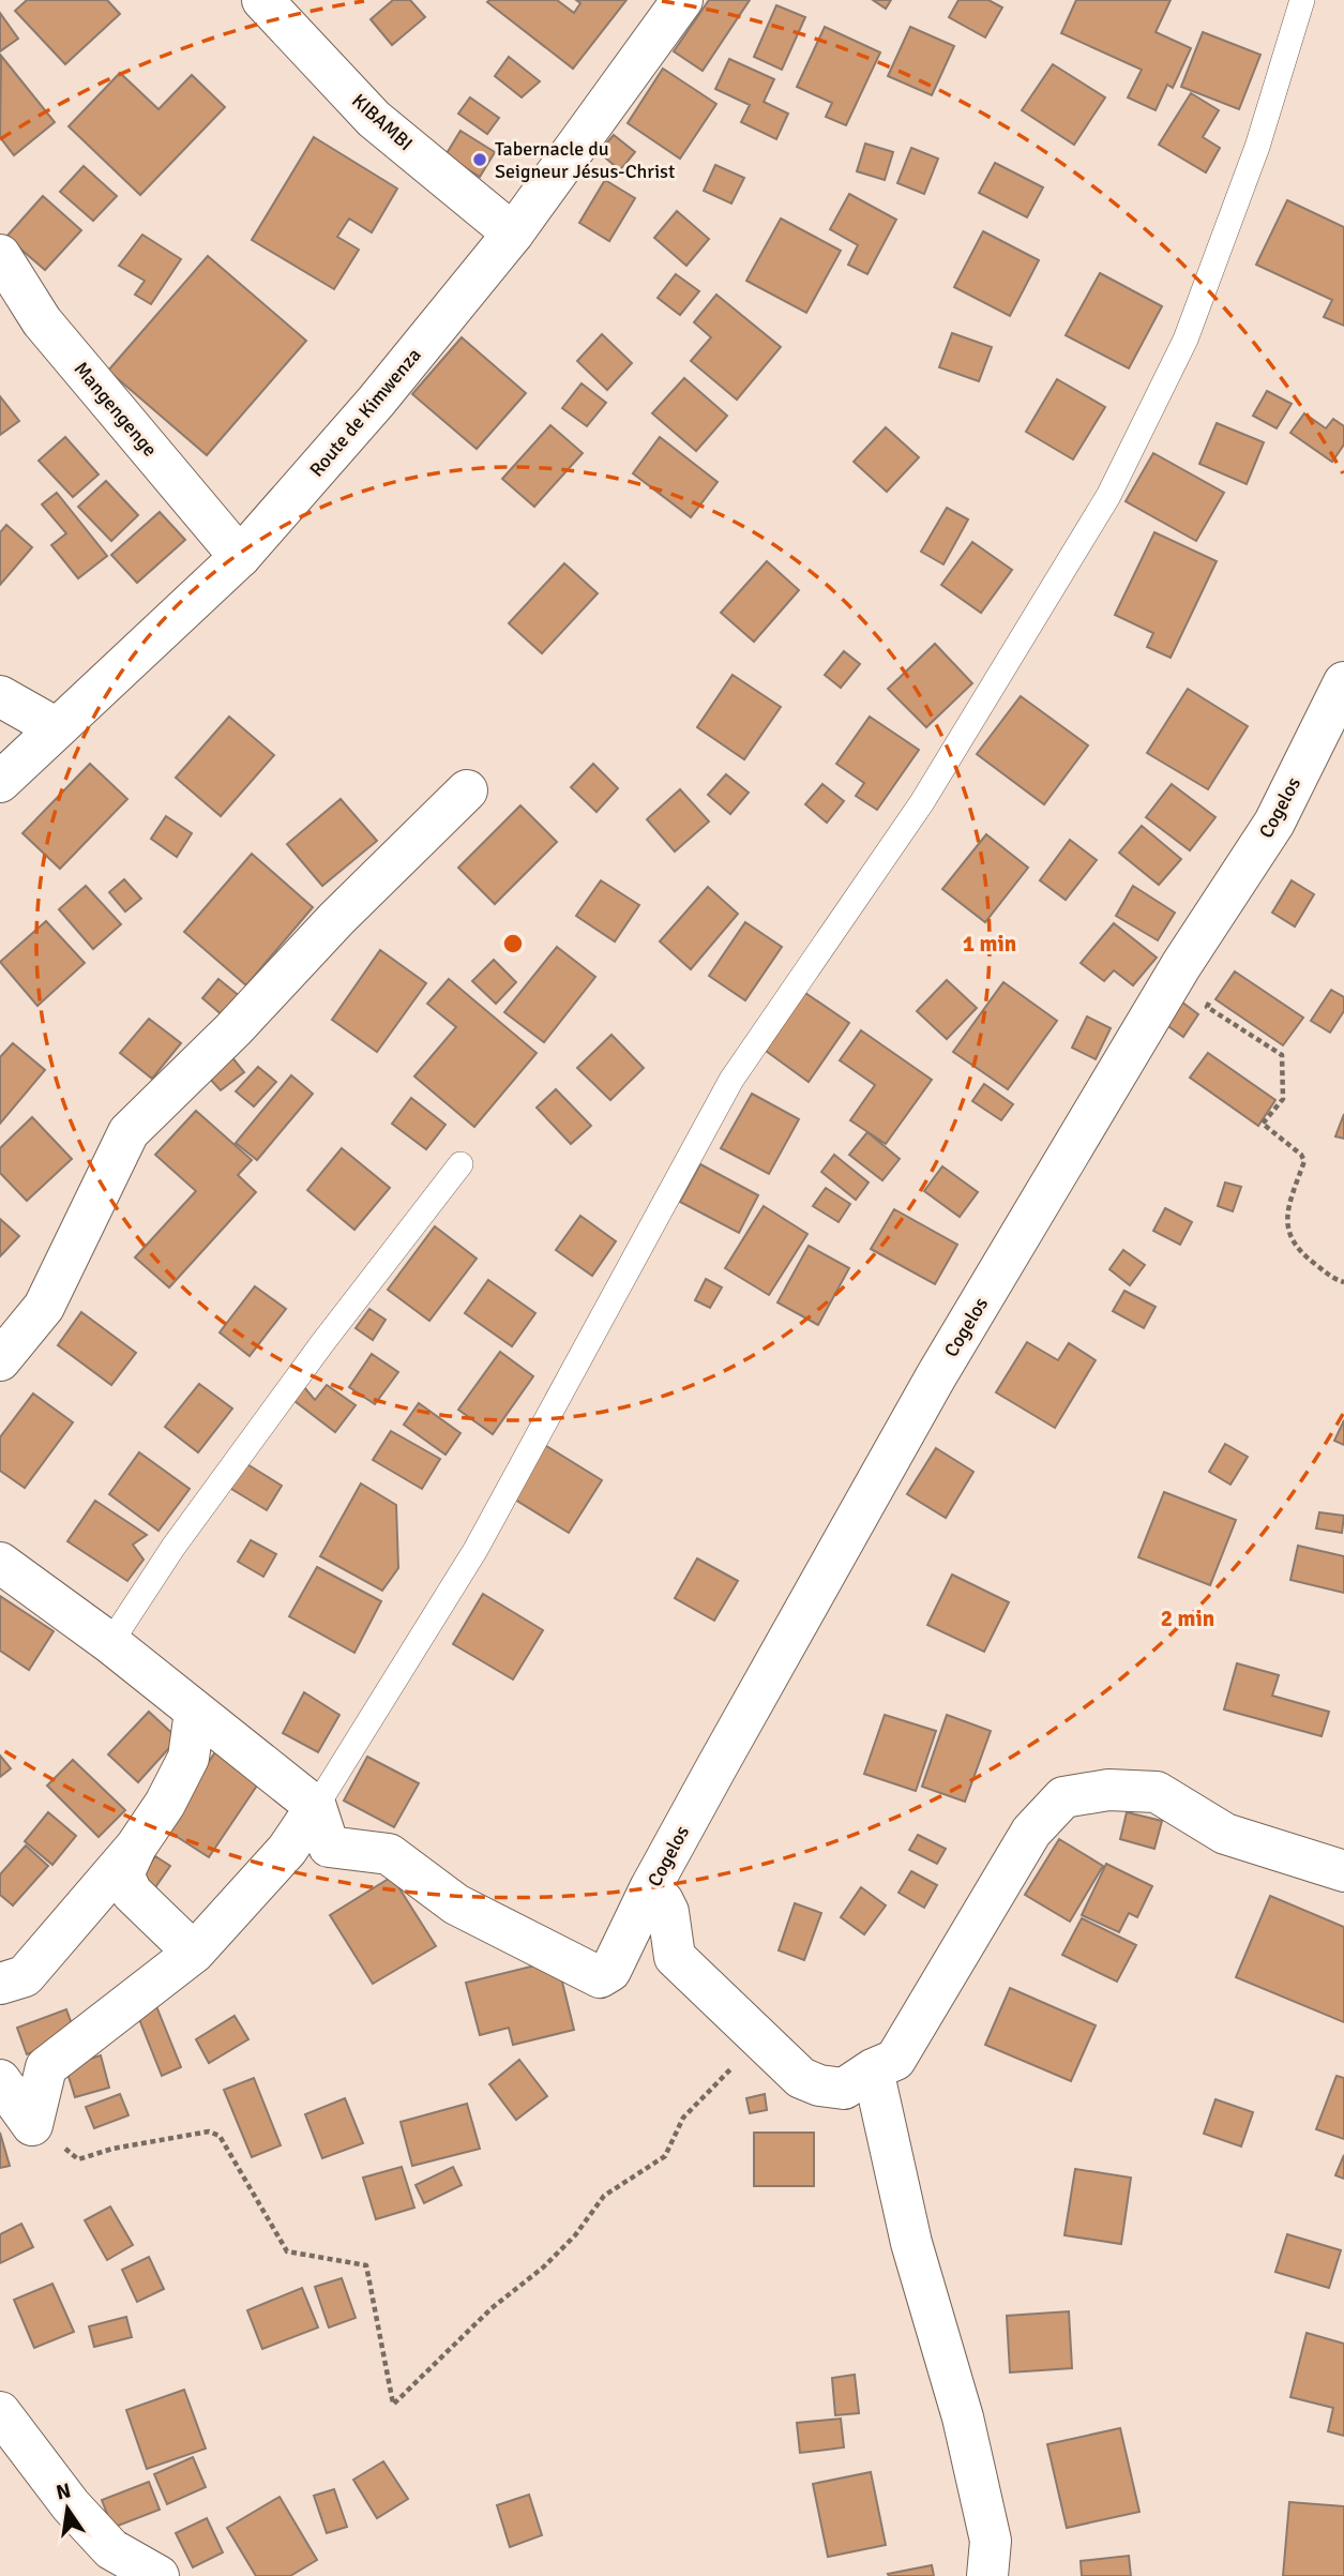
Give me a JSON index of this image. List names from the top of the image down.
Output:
{
  "streets": {
    "street": [
      "KIBAMBI",
      "Mangengenge",
      "Route de Kimwenza",
      "Cogelos"
    ]
  },
  "crossings": [
    ["KIBAMBI", "Route de Kimwenza"],
    ["Mangengenge", "Route de Kimwenza"]
  ],
  "places": ["Tabernacle du Seigneur Jésus-Christ"],
  "north": "top",
  "rings": ["1 min", "2 min"]
}
